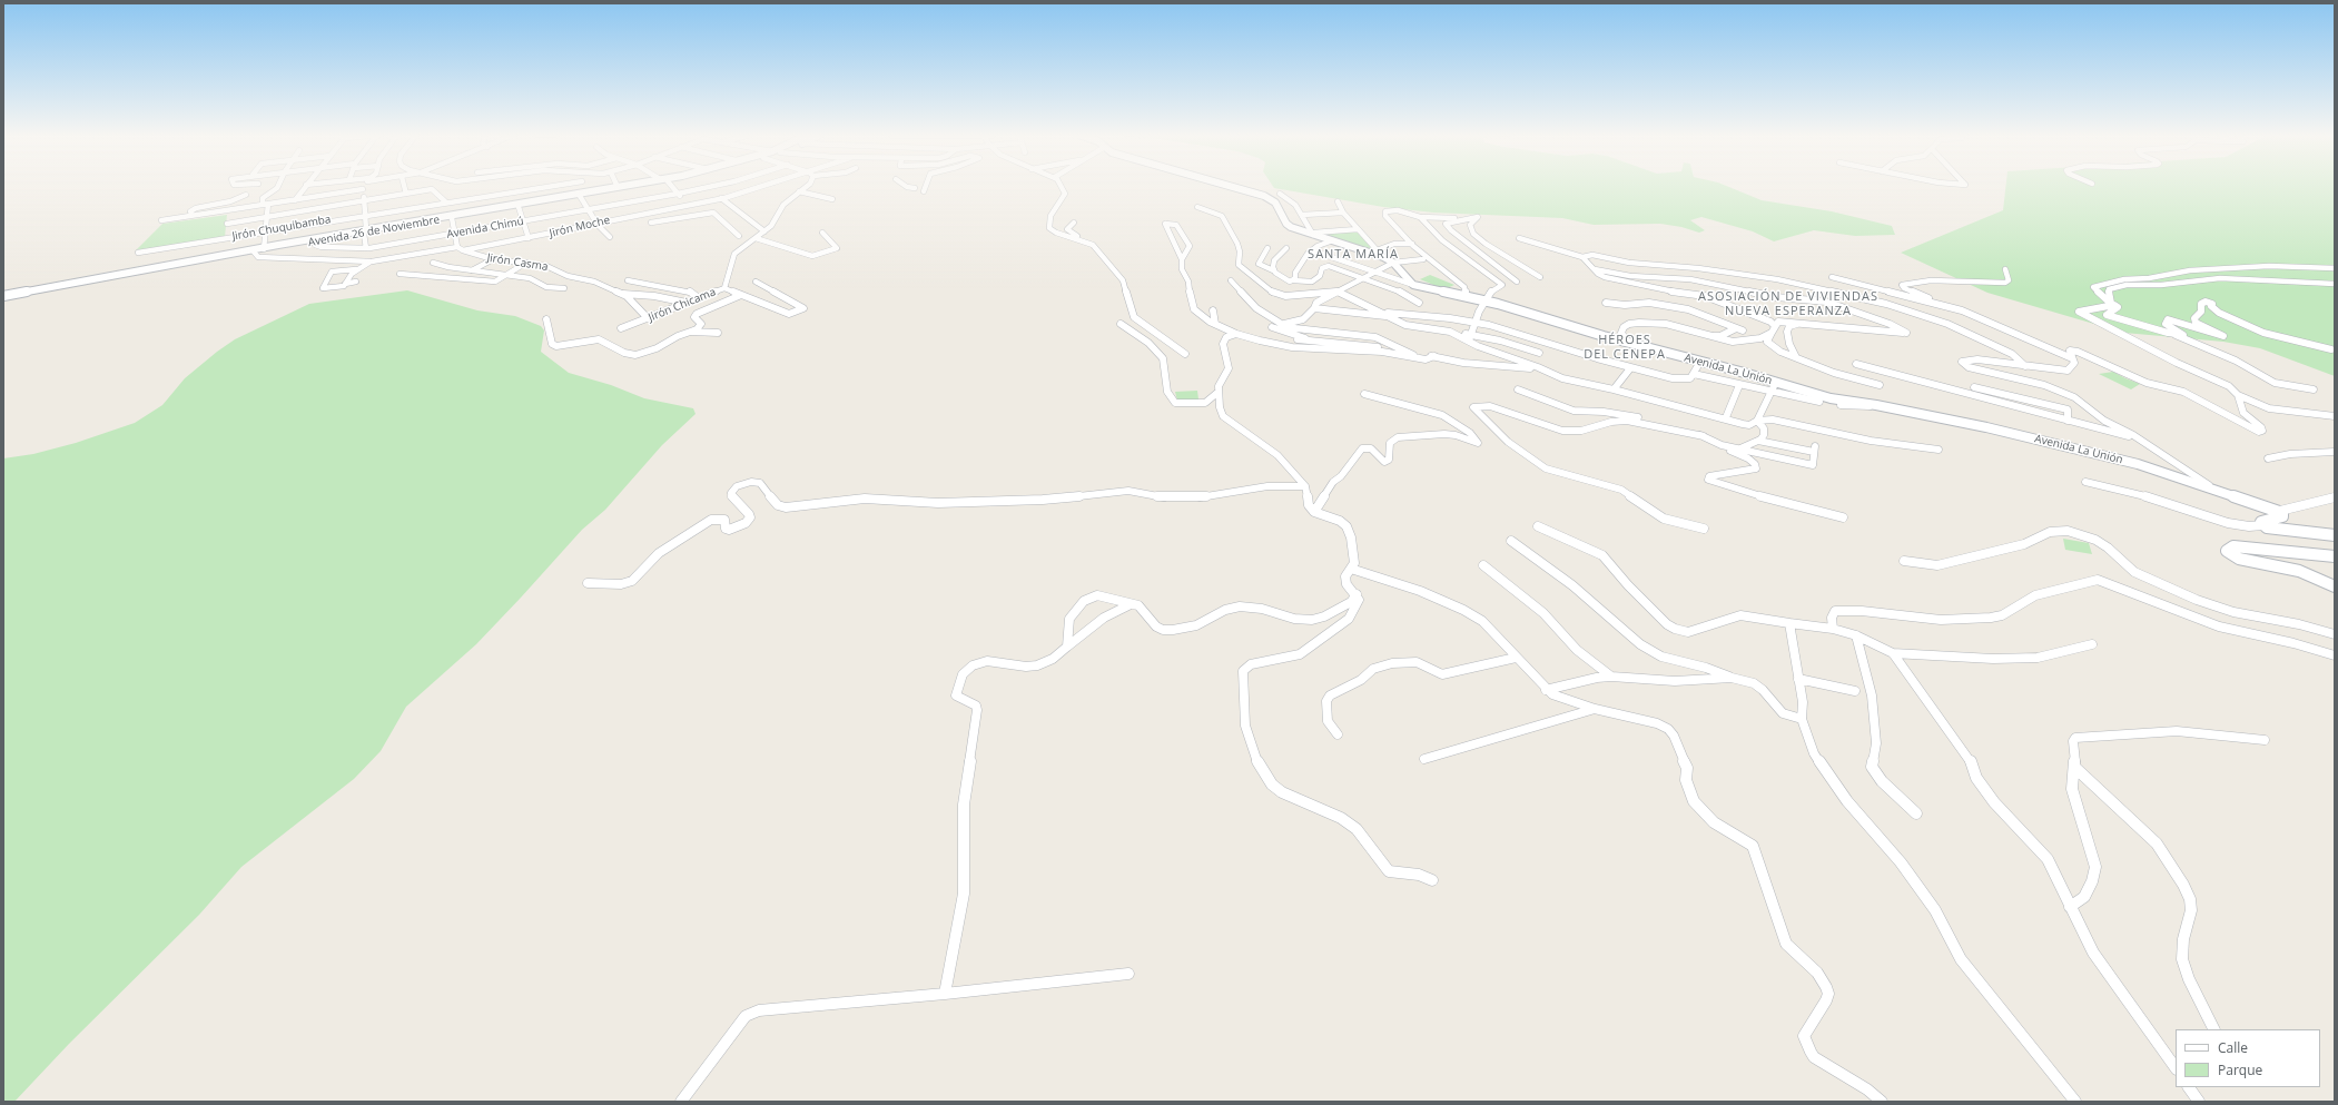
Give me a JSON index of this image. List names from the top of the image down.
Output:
{
  "streets": {
    "main road": ["Avenida 26 de Noviembre", "Avenida La Unión"],
    "street": [
      "Jirón Moche",
      "Jirón Chuquibamba",
      "Avenida Chimú",
      "Jirón Casma",
      "Jirón Chicama"
    ]
  },
  "crossings": [
    ["Jirón Moche", "Jirón Casma"],
    ["Avenida Chimú", "Avenida 26 de Noviembre"],
    ["Jirón Casma", "Jirón Chicama"]
  ],
  "districts": ["SANTA MARÍA", "ASOSIACIÓN DE VIVIENDAS NUEVA ESPERANZA", "HÉROES DEL CENEPA"],
  "legend": ["Calle", "Parque"]
}
